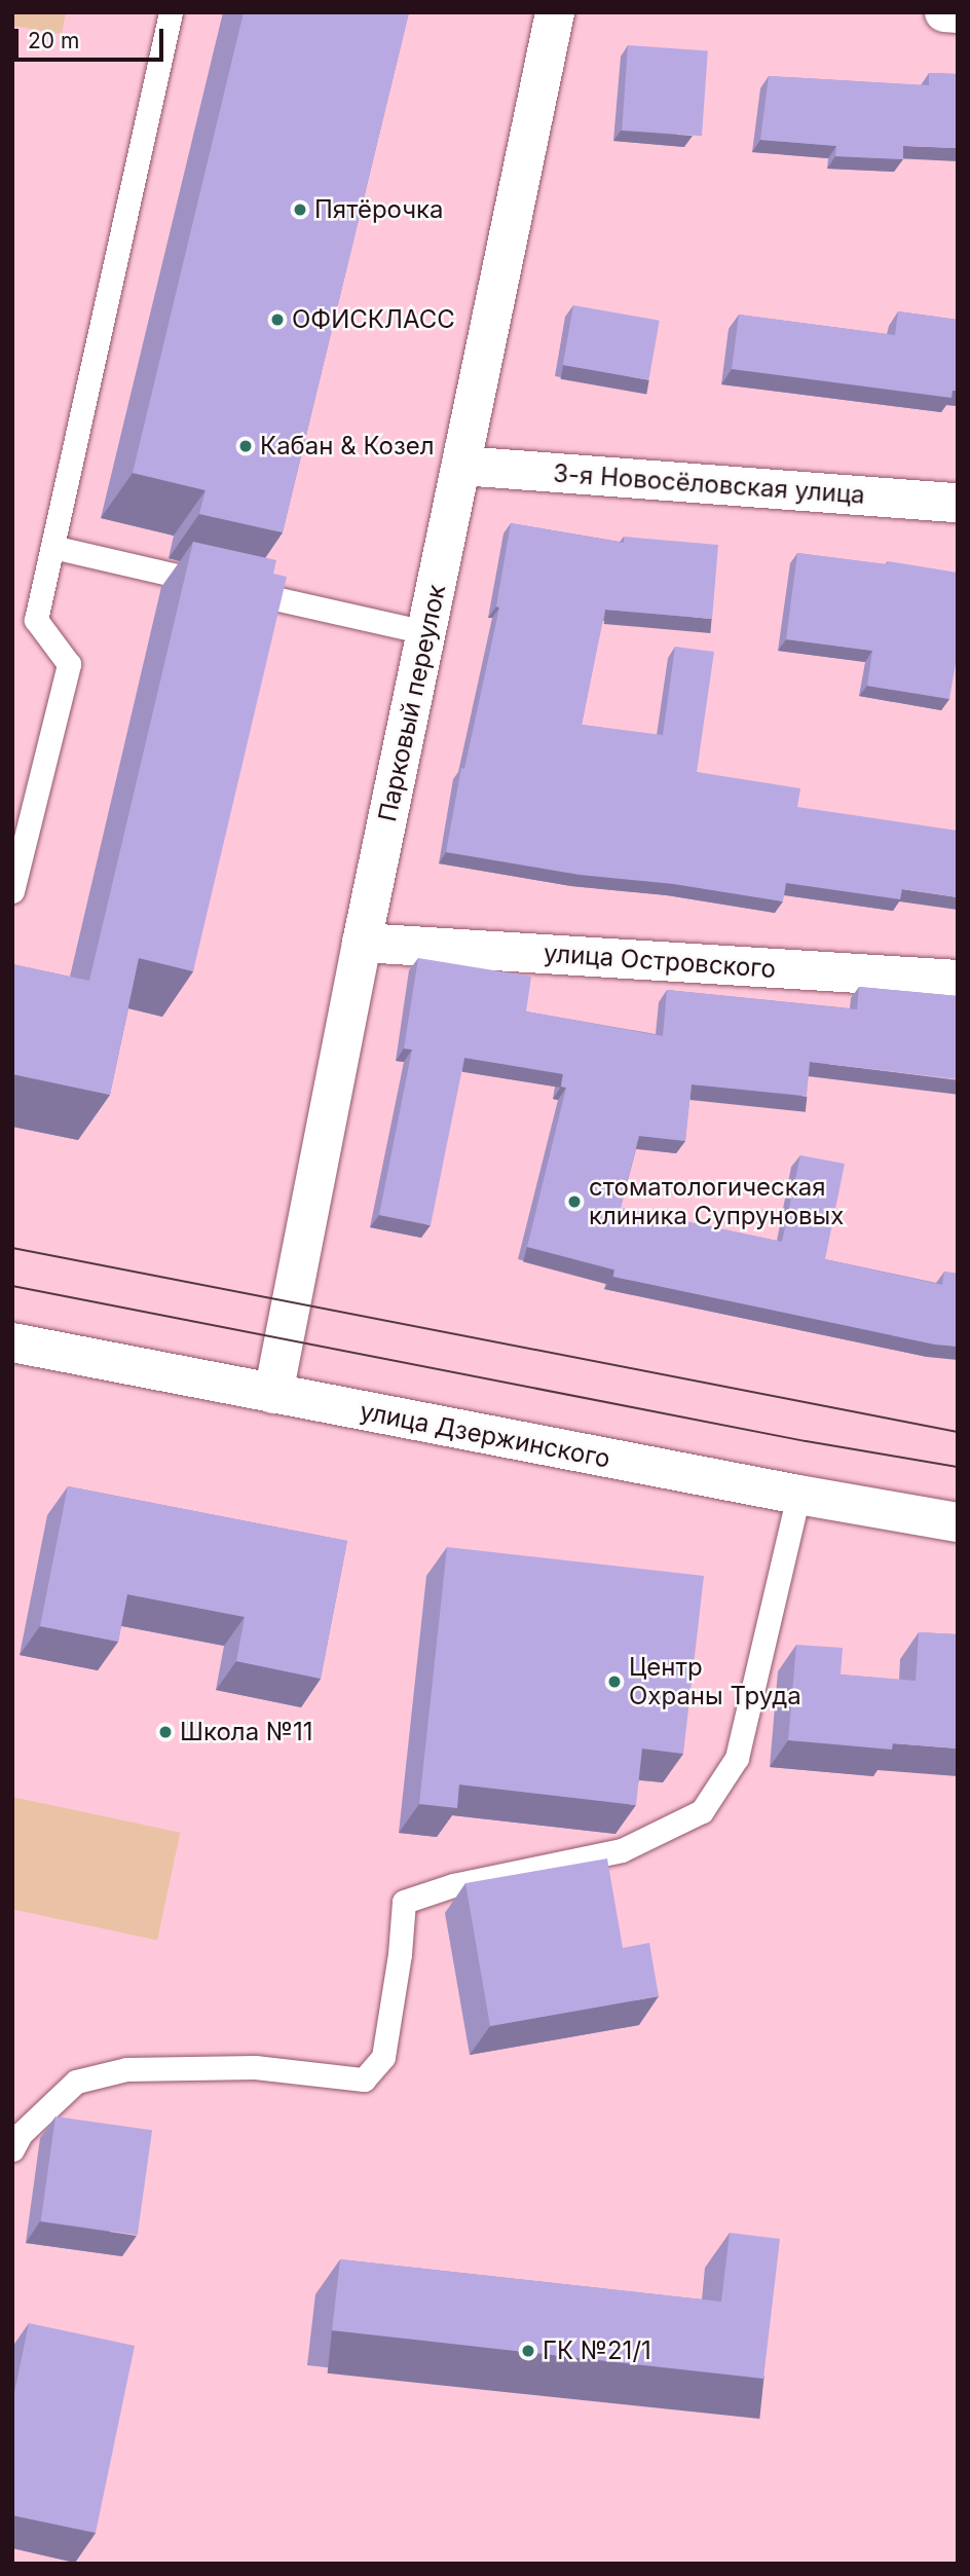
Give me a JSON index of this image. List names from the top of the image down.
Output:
{
  "streets": {
    "street": [
      "3-я Новосёловская улица",
      "Парковый переулок",
      "улица Островского",
      "улица Дзержинского"
    ]
  },
  "crossings": [
    ["3-я Новосёловская улица", "Парковый переулок"],
    ["Парковый переулок", "улица Островского"],
    ["Парковый переулок", "улица Дзержинского"]
  ],
  "places": [
    "Пятёрочка",
    "ОФИСКЛАСС",
    "Кабан & Козел",
    "стоматологическая клиника Супруновых",
    "Центр Охраны Труда",
    "Школа №11",
    "ГК №21/1"
  ],
  "scale_bar": "20 m"
}
